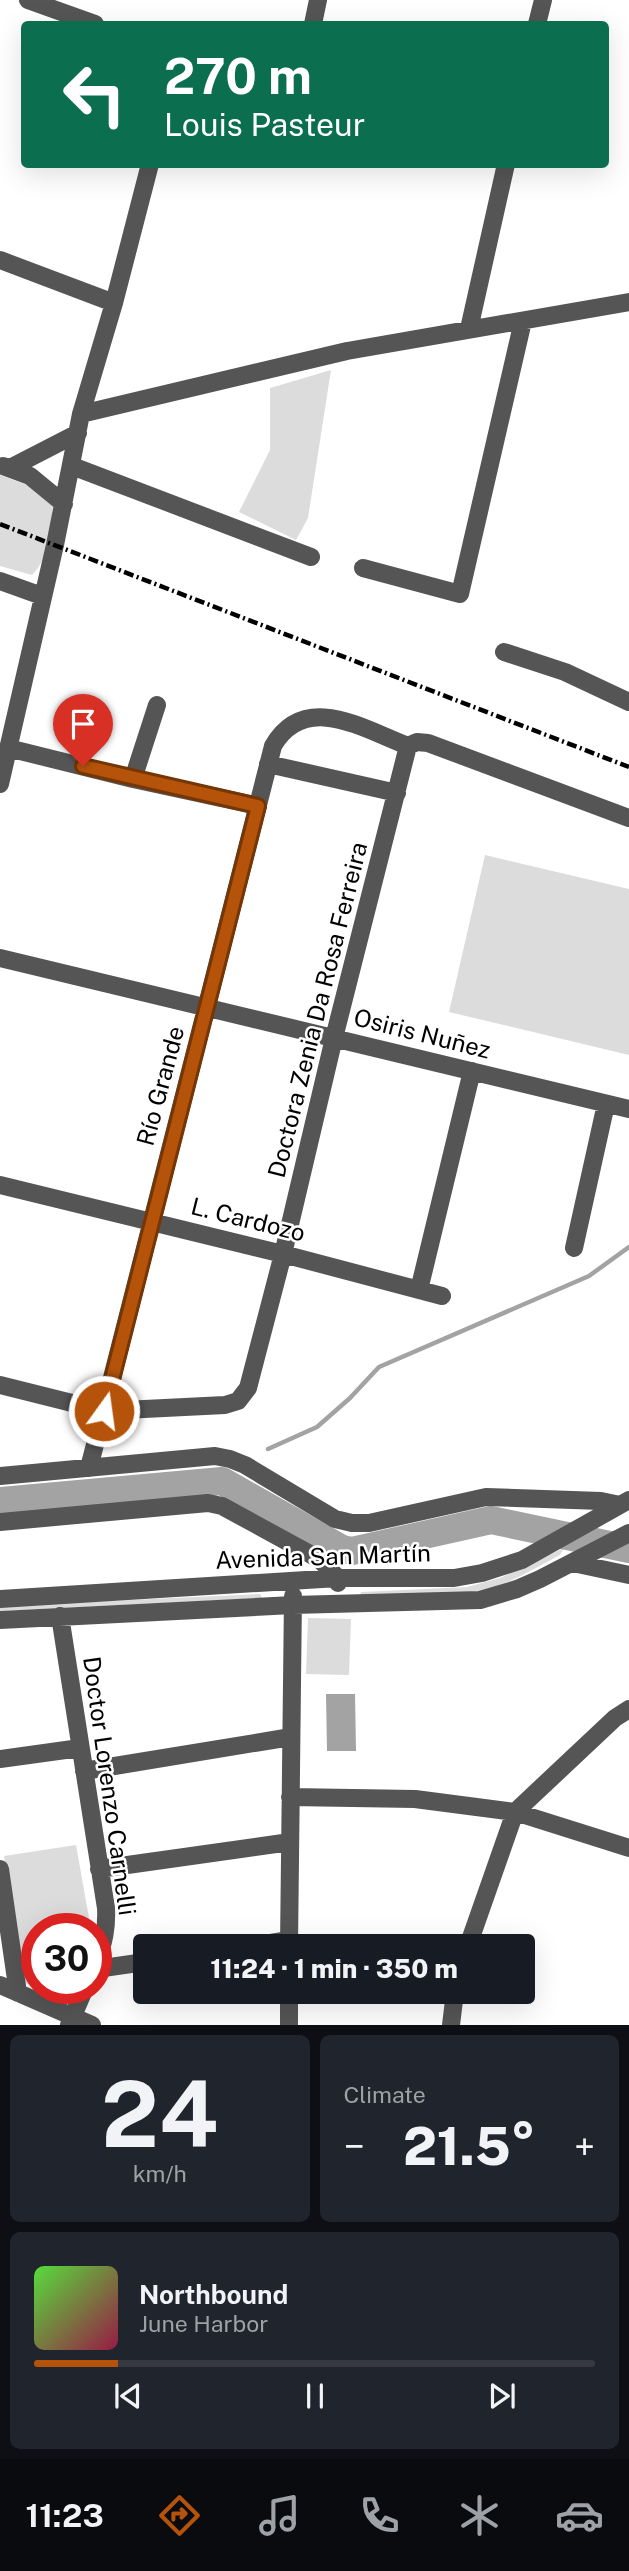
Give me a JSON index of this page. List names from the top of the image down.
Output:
{
  "streets": {
    "street": [
      "Doctora Zenia Da Rosa Ferreira",
      "Osiris Nuñez",
      "Río Grande",
      "L. Cardozo",
      "Avenida San Martín",
      "Doctor Lorenzo Carnelli"
    ]
  },
  "crossings": [
    ["Doctora Zenia Da Rosa Ferreira", "Osiris Nuñez"],
    ["Doctora Zenia Da Rosa Ferreira", "Río Grande"],
    ["Doctora Zenia Da Rosa Ferreira", "L. Cardozo"],
    ["Osiris Nuñez", "Río Grande"],
    ["Río Grande", "L. Cardozo"],
    ["Avenida San Martín", "Doctor Lorenzo Carnelli"]
  ],
  "page": {
    "turn": ["270 m", "Louis Pasteur"],
    "limit": "30",
    "trip": "11:24 · 1 min · 350 m",
    "tile": [
      ["24", "km/h"],
      "Climate"
    ],
    "heat": ["−", "21.5°", "+"],
    "song": ["Northbound", "June Harbor"],
    "tabs": "11:23"
  }
}
